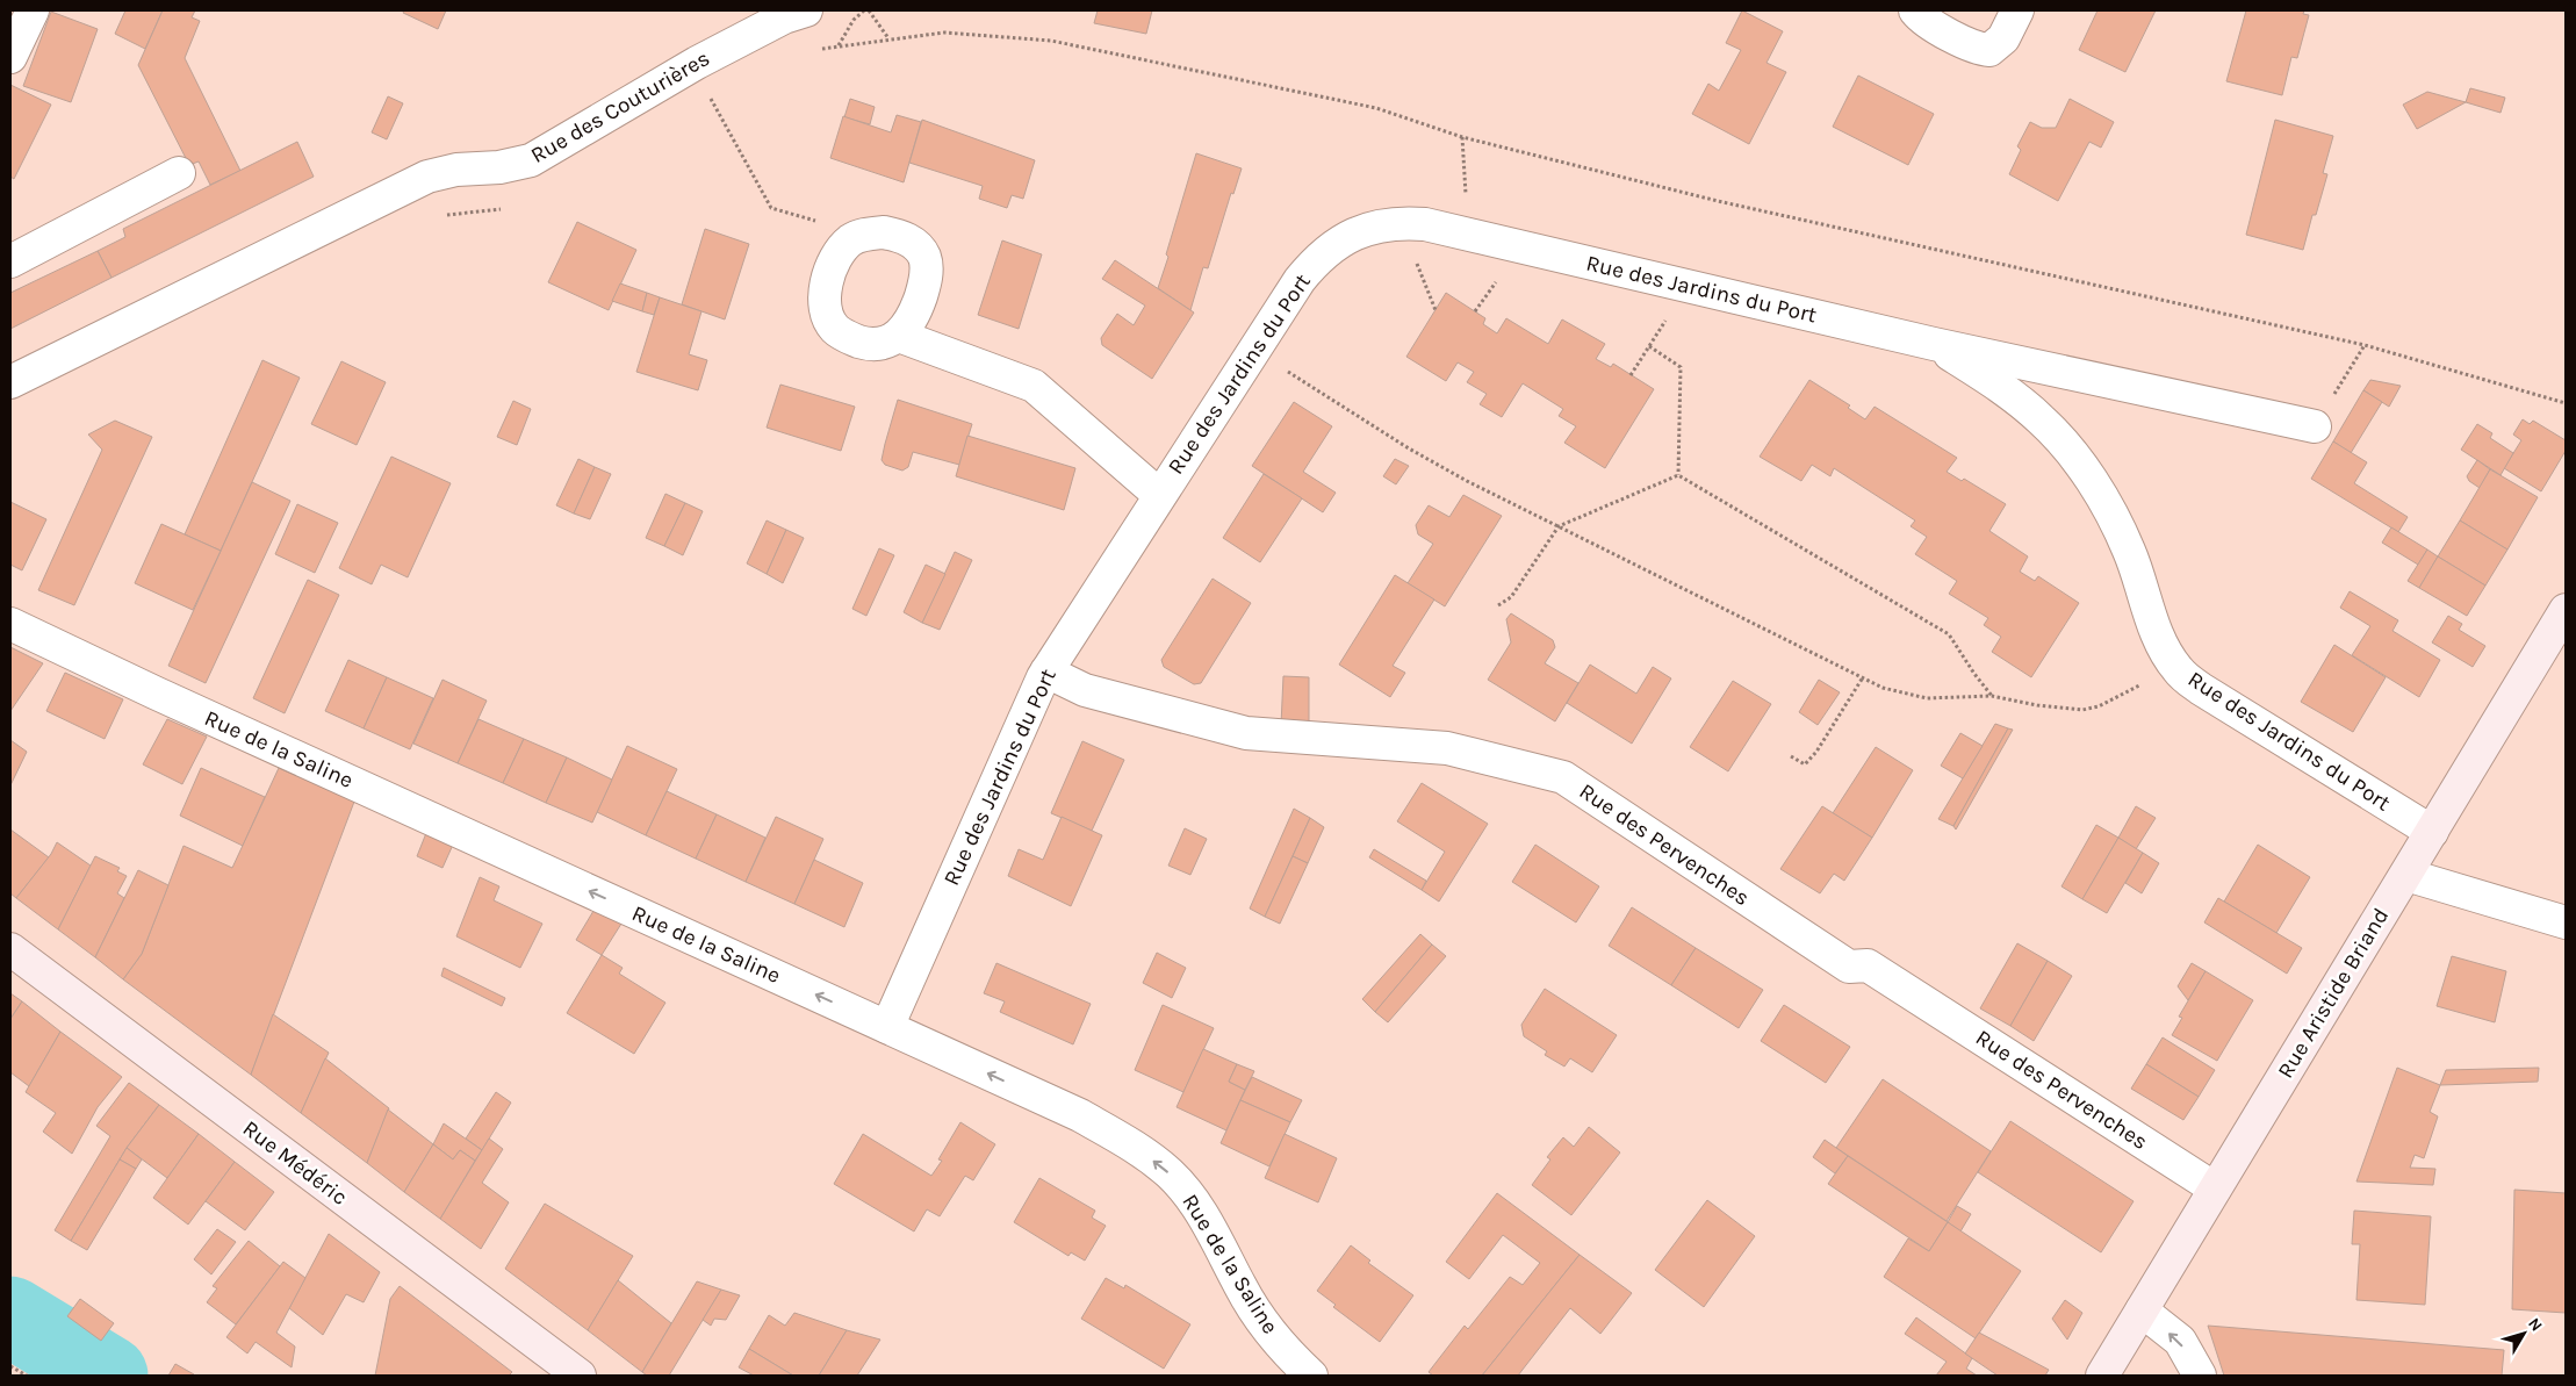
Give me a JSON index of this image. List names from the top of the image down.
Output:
{
  "streets": {
    "main road": ["Rue Aristide Briand", "Rue Médéric"],
    "street": [
      "Rue des Couturières",
      "Rue des Jardins du Port",
      "Rue de la Saline",
      "Rue des Pervenches"
    ]
  },
  "crossings": [
    ["Rue des Jardins du Port", "Rue de la Saline"],
    ["Rue des Jardins du Port", "Rue des Pervenches"],
    ["Rue des Jardins du Port", "Rue Aristide Briand"],
    ["Rue des Pervenches", "Rue Aristide Briand"]
  ],
  "one_way": ["Rue de la Saline"],
  "north": "top right"
}
